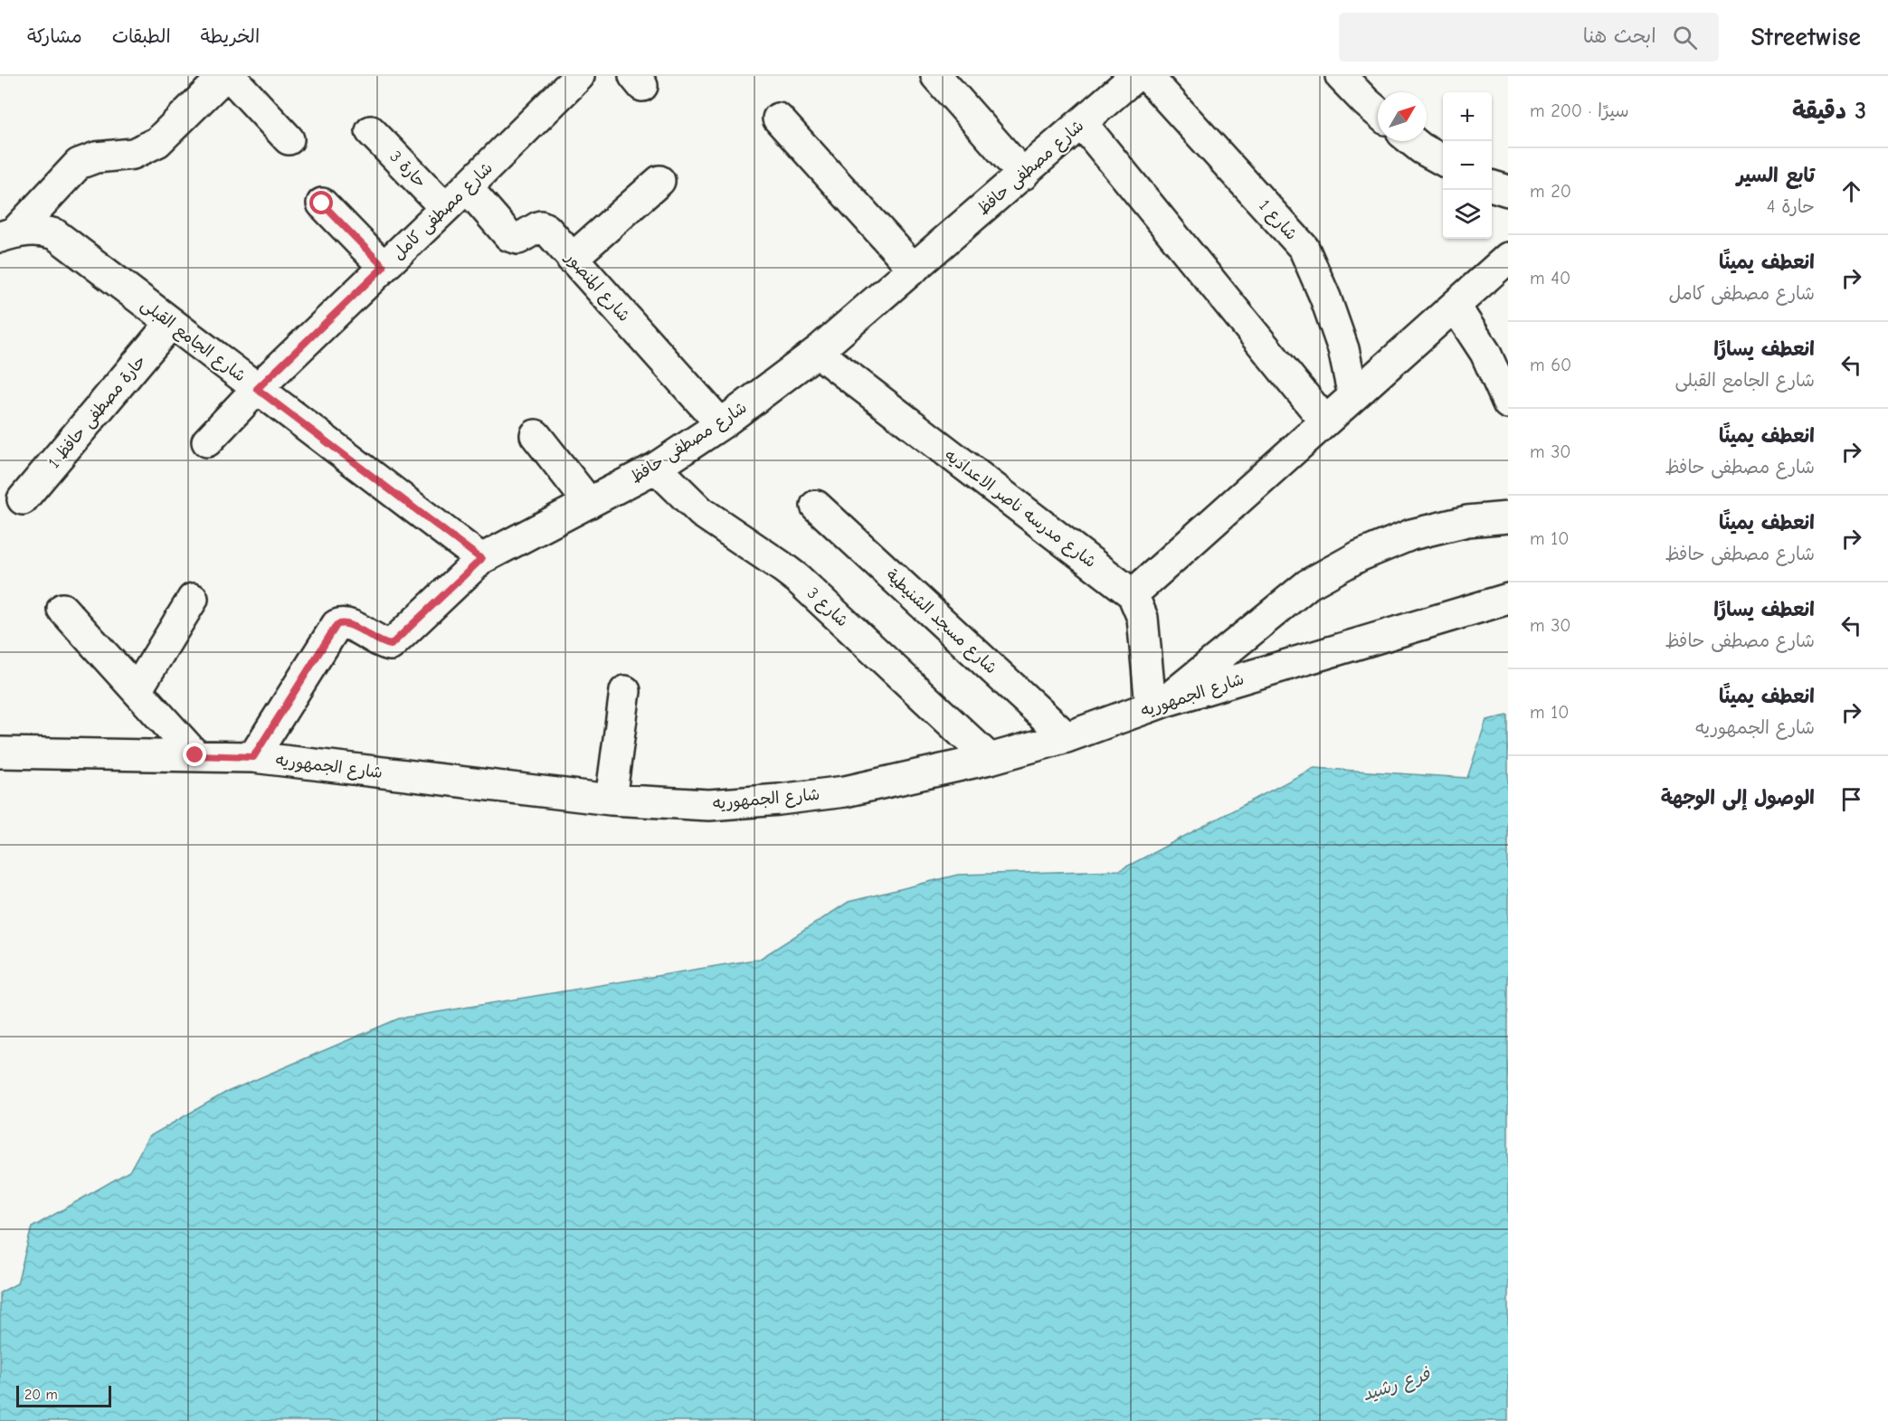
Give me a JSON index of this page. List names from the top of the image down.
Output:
{
  "streets": {
    "street": [
      "شارع مصطفى حافظ",
      "حارة 3",
      "شارع مصطفى كامل",
      "شارع 1",
      "شارع المنصور",
      "شارع الجامع القبلى",
      "حارة مصطفى حافظ 1",
      "شارع مدرسه ناصر الاعداديه",
      "شارع 3",
      "شارع مسجد الشنيطية",
      "شارع الجمهوريه"
    ]
  },
  "crossings": [
    ["شارع مصطفى حافظ", "شارع المنصور"],
    ["شارع مصطفى حافظ", "شارع الجامع القبلى"],
    ["شارع مصطفى حافظ", "شارع مدرسه ناصر الاعداديه"],
    ["شارع مصطفى حافظ", "شارع 3"],
    ["شارع مصطفى حافظ", "شارع الجمهوريه"],
    ["حارة 3", "شارع مصطفى كامل"],
    ["شارع مصطفى كامل", "شارع المنصور"],
    ["شارع مصطفى كامل", "شارع الجامع القبلى"],
    ["شارع الجامع القبلى", "حارة مصطفى حافظ 1"],
    ["شارع 3", "شارع الجمهوريه"],
    ["شارع مسجد الشنيطية", "شارع الجمهوريه"]
  ],
  "water": ["فرع رشيد"],
  "scale_bar": "20 m",
  "north": "top right",
  "page": {
    "header": "Streetwise",
    "search": "ابحث هنا",
    "nav": ["الخريطة", "الطبقات", "مشاركة"],
    "heading": ["3 دقيقة", "سيرًا · 200 m"],
    "map_buttons": ["+", "−"],
    "list": [
      ["تابع السير", "حارة 4", "20 m"],
      ["انعطف يمينًا", "شارع مصطفى كامل", "40 m"],
      ["انعطف يسارًا", "شارع الجامع القبلى", "60 m"],
      ["انعطف يمينًا", "شارع مصطفى حافظ", "30 m"],
      ["انعطف يمينًا", "شارع مصطفى حافظ", "10 m"],
      ["انعطف يسارًا", "شارع مصطفى حافظ", "30 m"],
      ["انعطف يمينًا", "شارع الجمهوريه", "10 m"],
      "الوصول إلى الوجهة"
    ],
    "scale": "20 m"
  }
}
